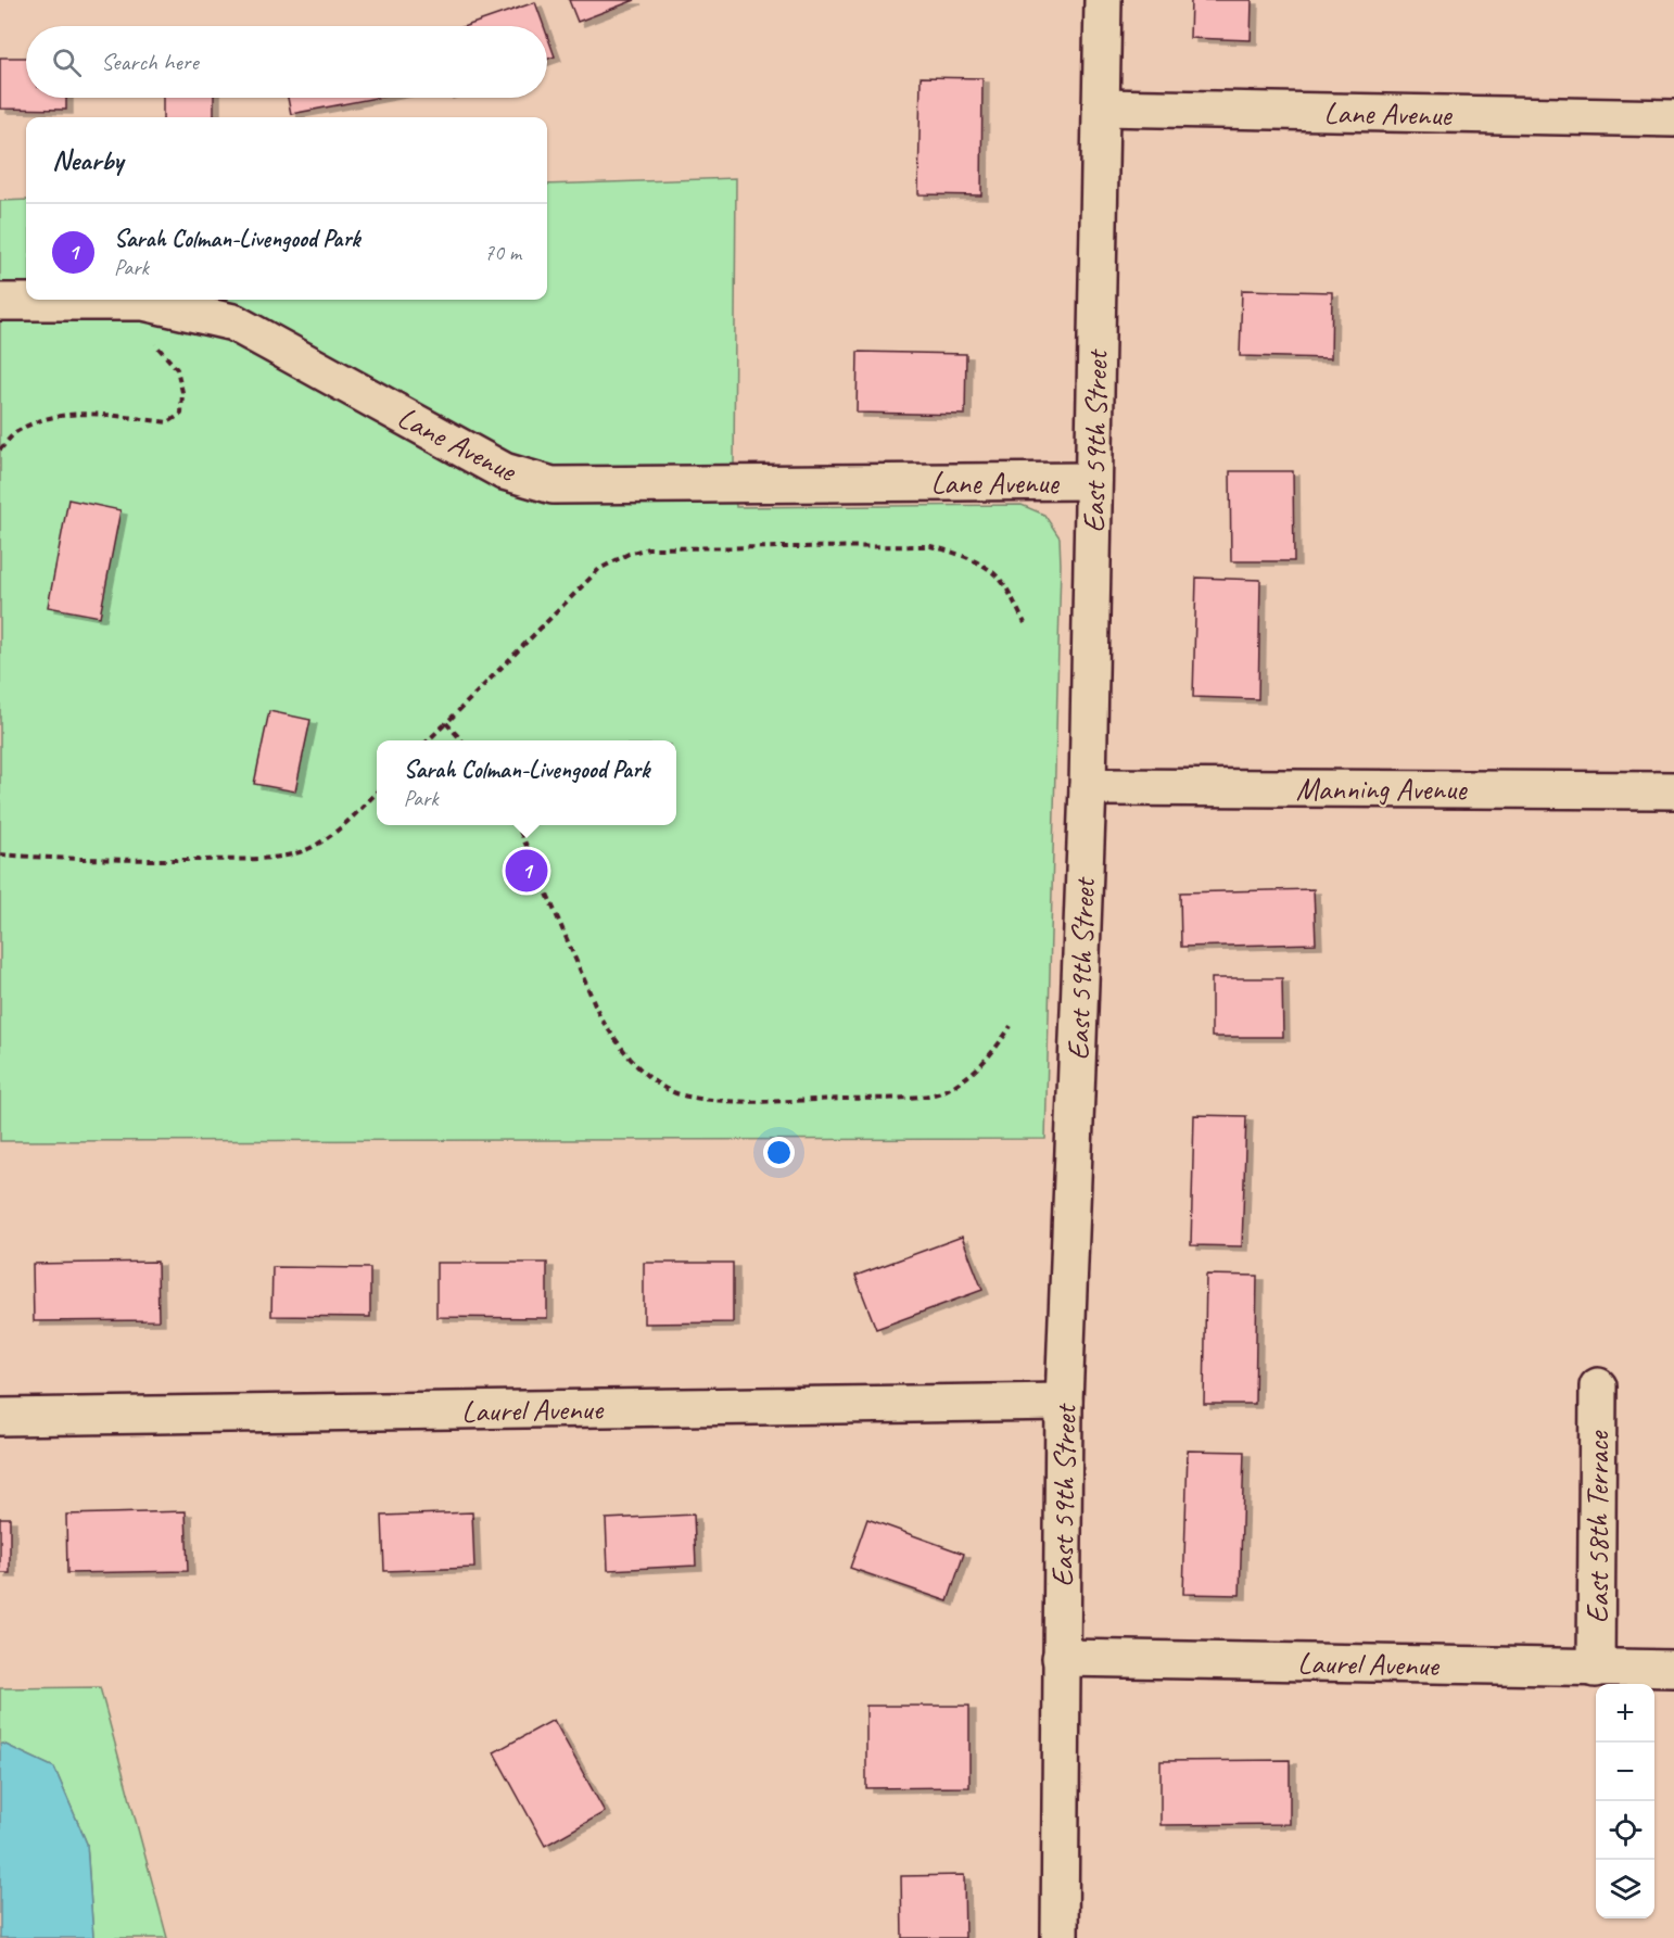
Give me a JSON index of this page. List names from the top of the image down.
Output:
{
  "streets": {
    "street": [
      "Lane Avenue",
      "East 59th Street",
      "Manning Avenue",
      "Laurel Avenue",
      "East 58th Terrace"
    ]
  },
  "crossings": [
    ["Lane Avenue", "East 59th Street"],
    ["East 59th Street", "Manning Avenue"],
    ["East 59th Street", "Laurel Avenue"],
    ["Laurel Avenue", "East 58th Terrace"]
  ],
  "page": {
    "search": "Search here",
    "heading": "Nearby",
    "list": [
      {
        "mark": "1",
        "name": "Sarah Colman-Livengood Park",
        "note": "Park",
        "value": "70 m"
      }
    ],
    "popup": ["Sarah Colman-Livengood Park", "Park"],
    "pins": "1",
    "map_buttons": ["+", "−"]
  }
}
